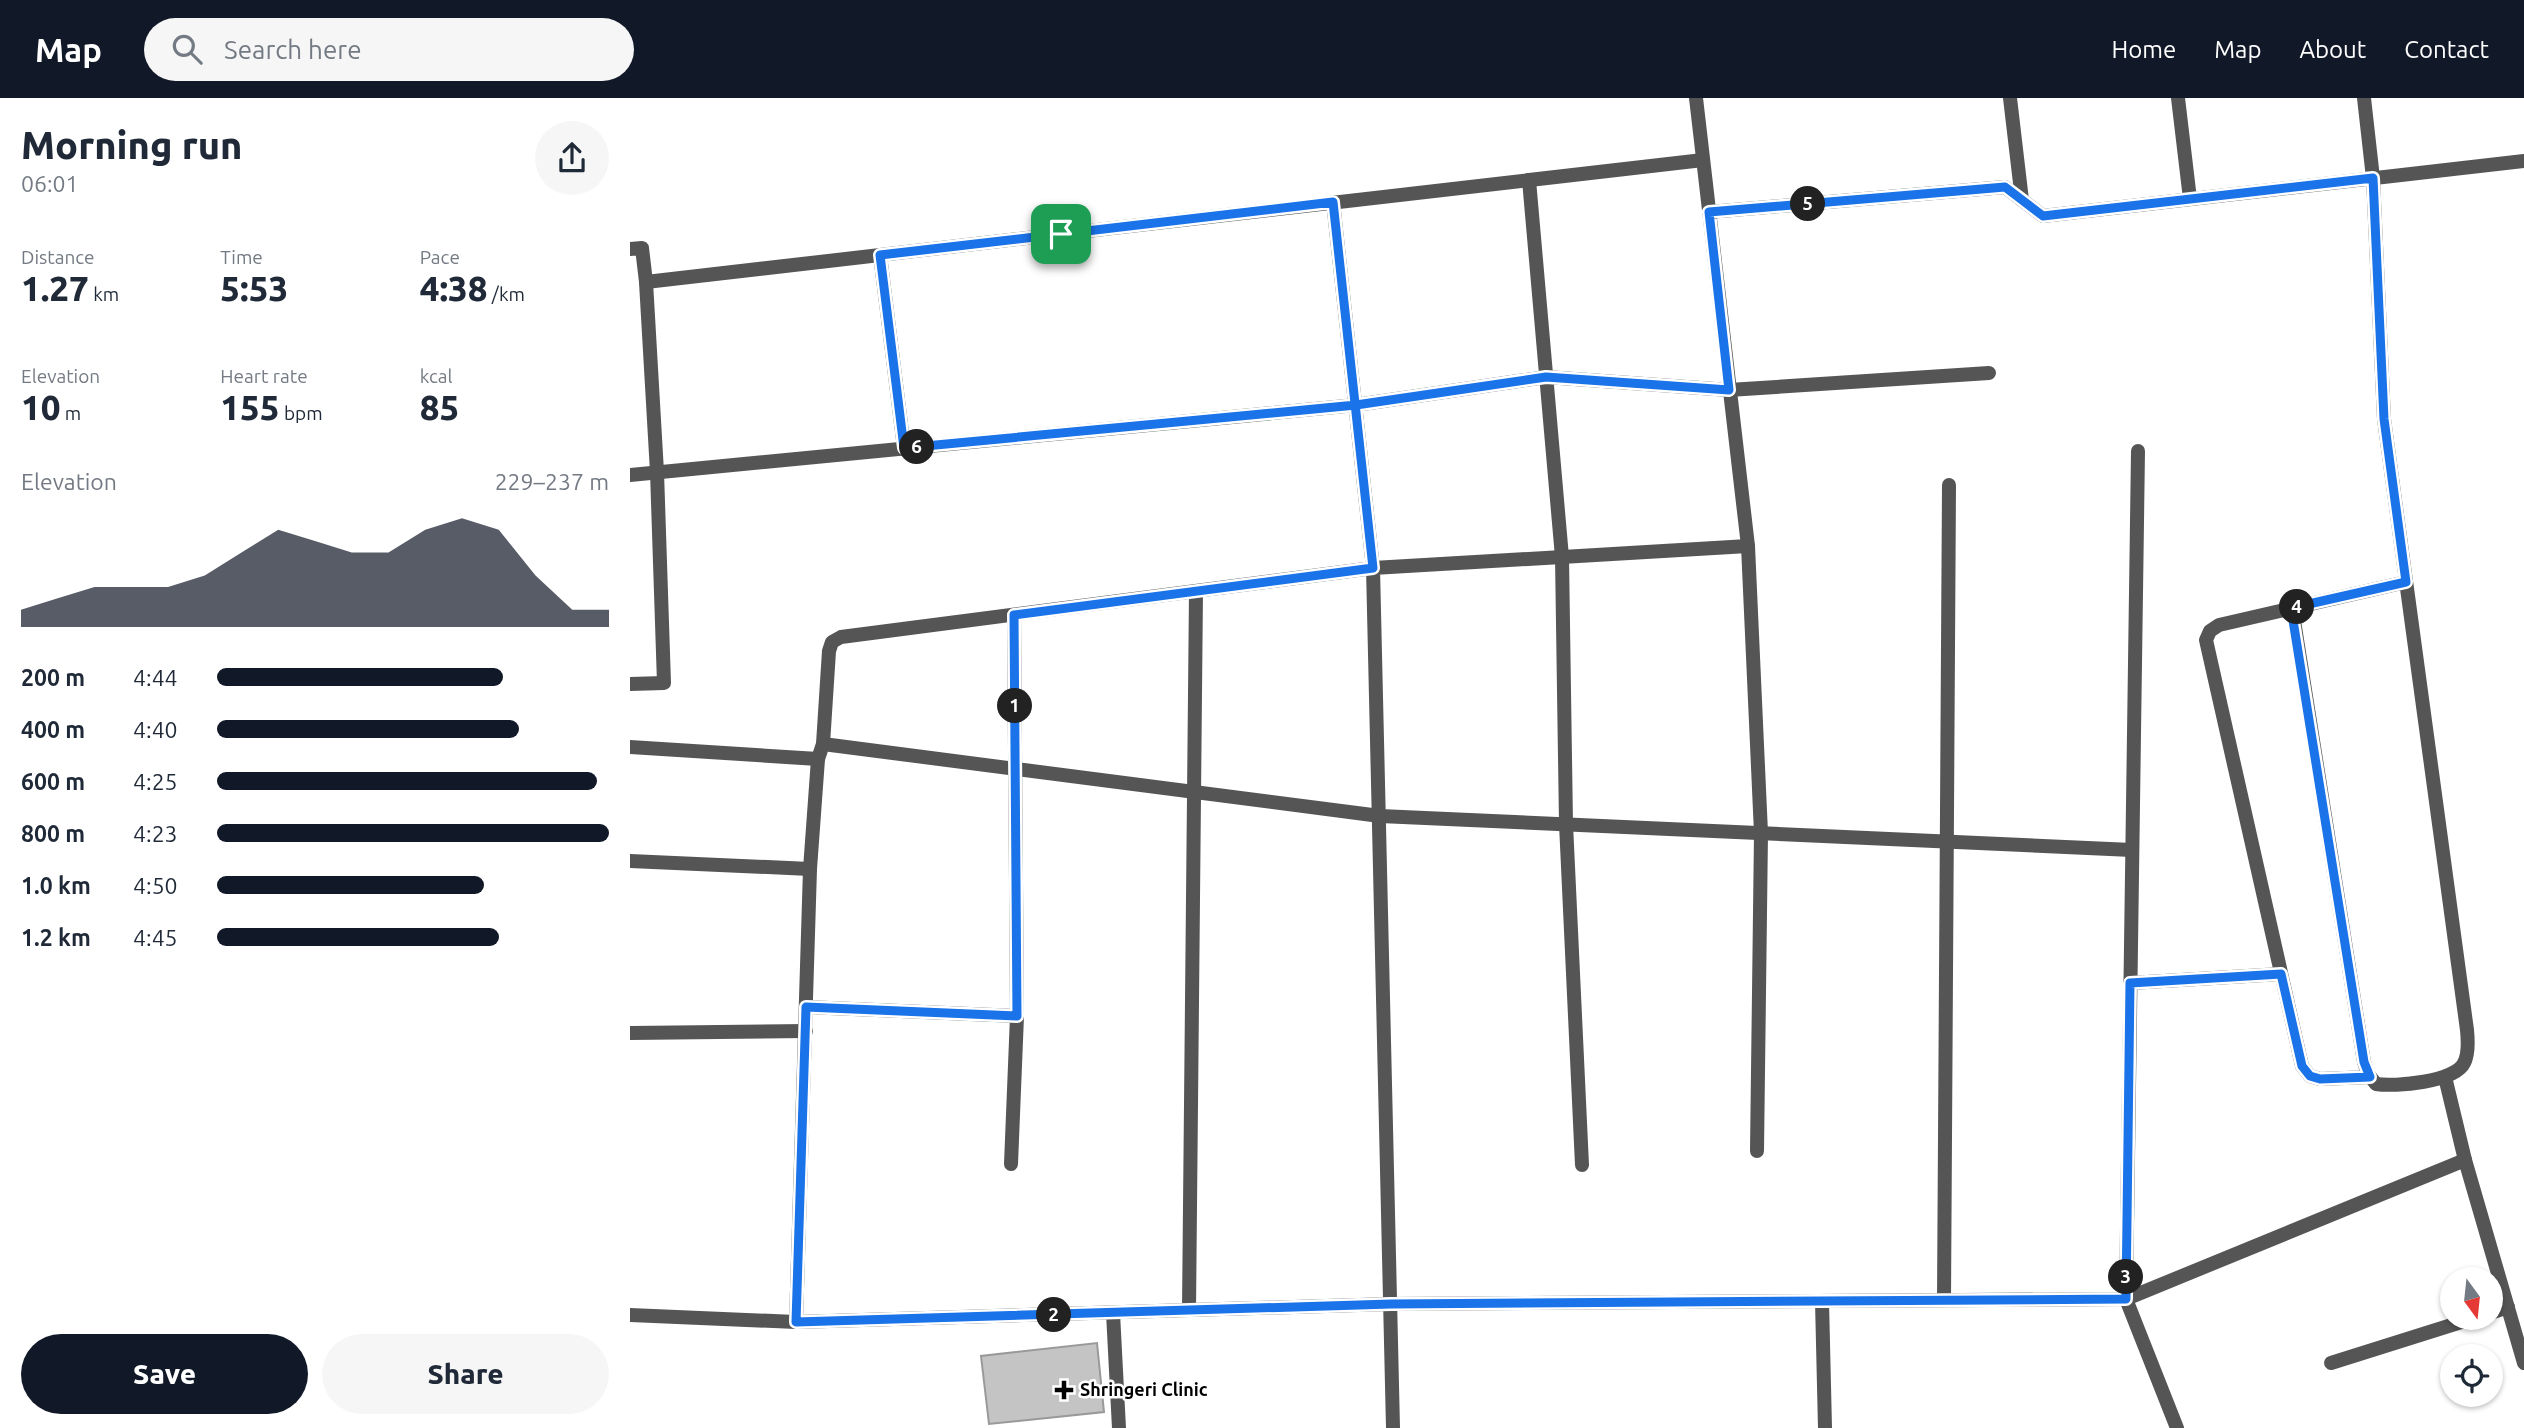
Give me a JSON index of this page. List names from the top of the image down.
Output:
{
  "places": {
    "health": ["Shringeri Clinic"]
  },
  "north": "bottom",
  "page": {
    "header": "Map",
    "search": "Search here",
    "nav": [
      "Home",
      "Map",
      "About",
      "Contact"
    ],
    "heading": ["Morning run", "06:01"],
    "pins": [
      "5",
      "6",
      "4",
      "1",
      "3",
      "2"
    ],
    "stats": [
      ["Distance", "1.27 km"],
      ["Time", "5:53"],
      ["Pace", "4:38 /km"],
      ["Elevation", "10 m"],
      ["Heart rate", "155 bpm"],
      ["kcal", "85"]
    ],
    "chart": ["Elevation", "229–237 m"],
    "list": [
      {
        "name": "200 m",
        "note": "4:44"
      },
      {
        "name": "400 m",
        "note": "4:40"
      },
      {
        "name": "600 m",
        "note": "4:25"
      },
      {
        "name": "800 m",
        "note": "4:23"
      },
      {
        "name": "1.0 km",
        "note": "4:50"
      },
      {
        "name": "1.2 km",
        "note": "4:45"
      }
    ],
    "buttons": ["Save", "Share"]
  }
}
